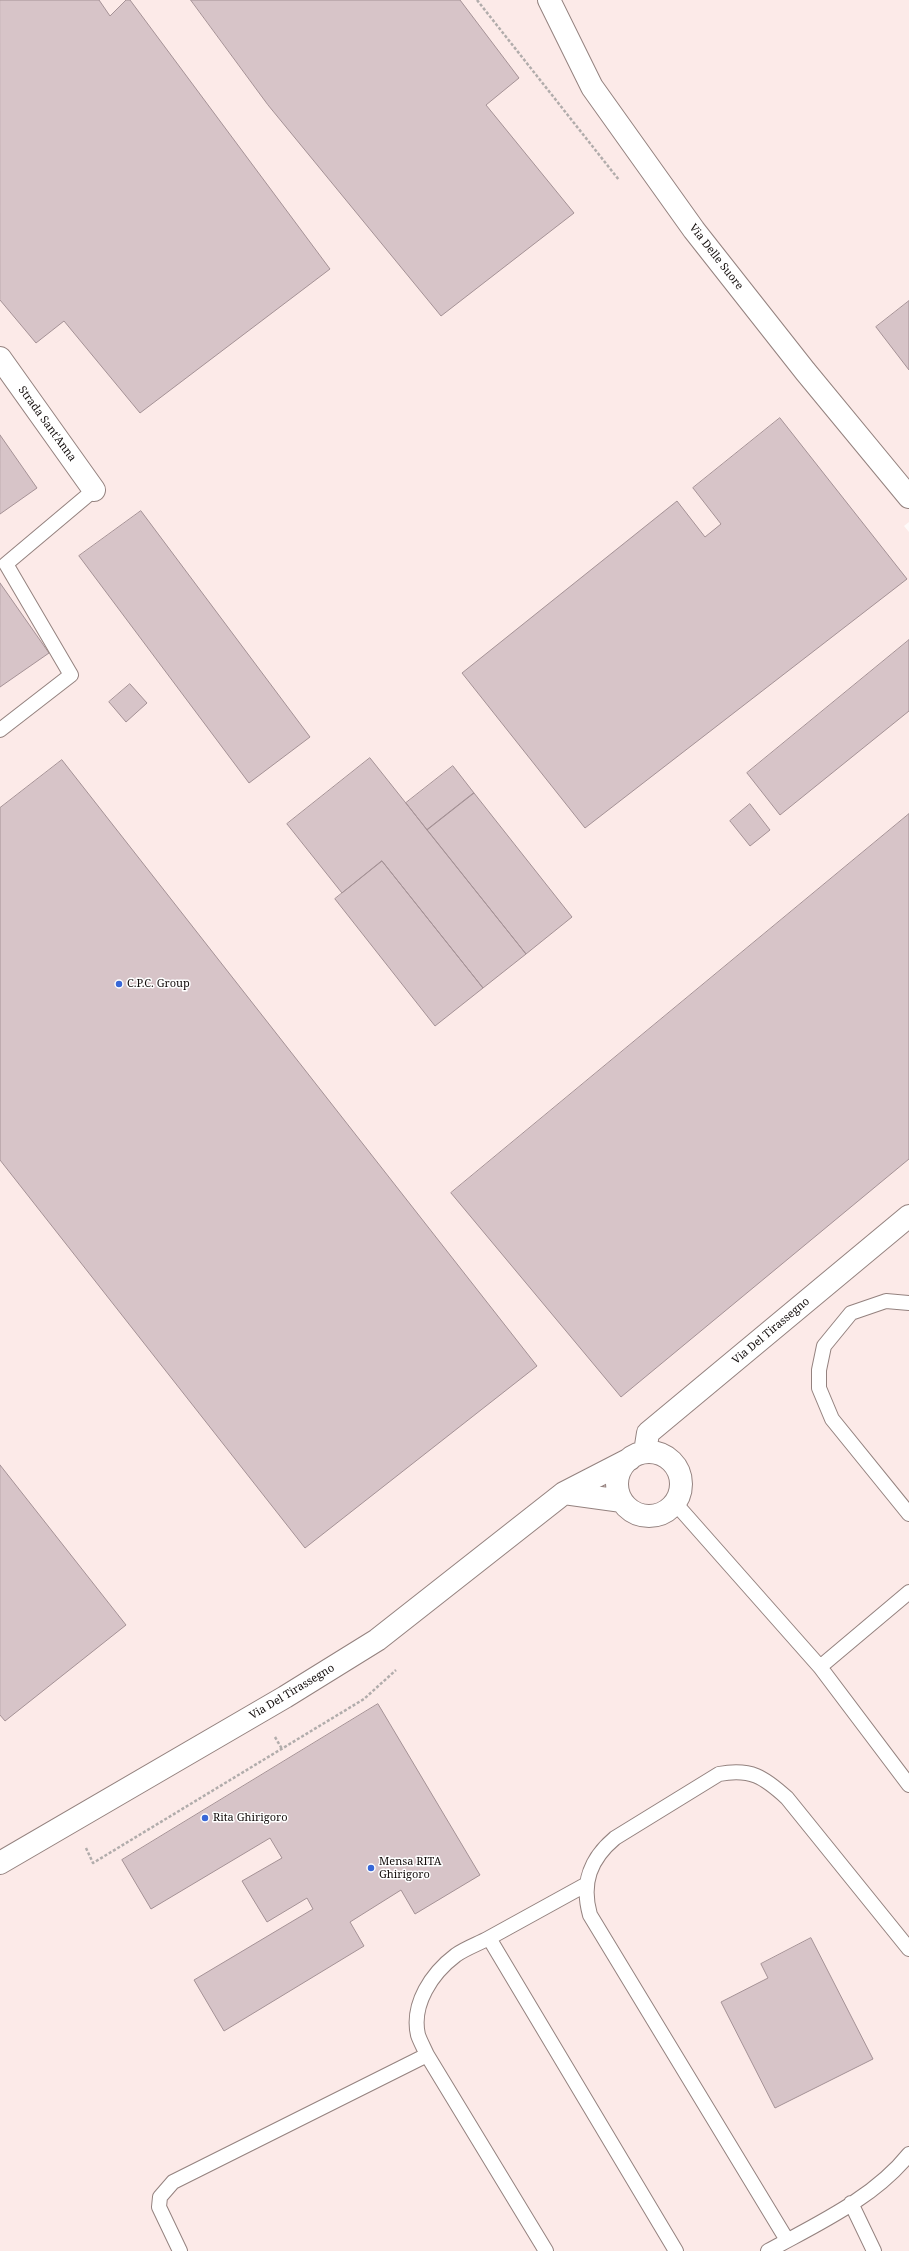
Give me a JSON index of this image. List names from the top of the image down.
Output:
{
  "streets": {
    "street": ["Via Delle Suore", "Strada Sant'Anna", "Via Del Tirassegno"]
  },
  "places": ["C.P.C. Group", "Rita Ghirigoro", "Mensa RITA Ghirigoro"]
}
